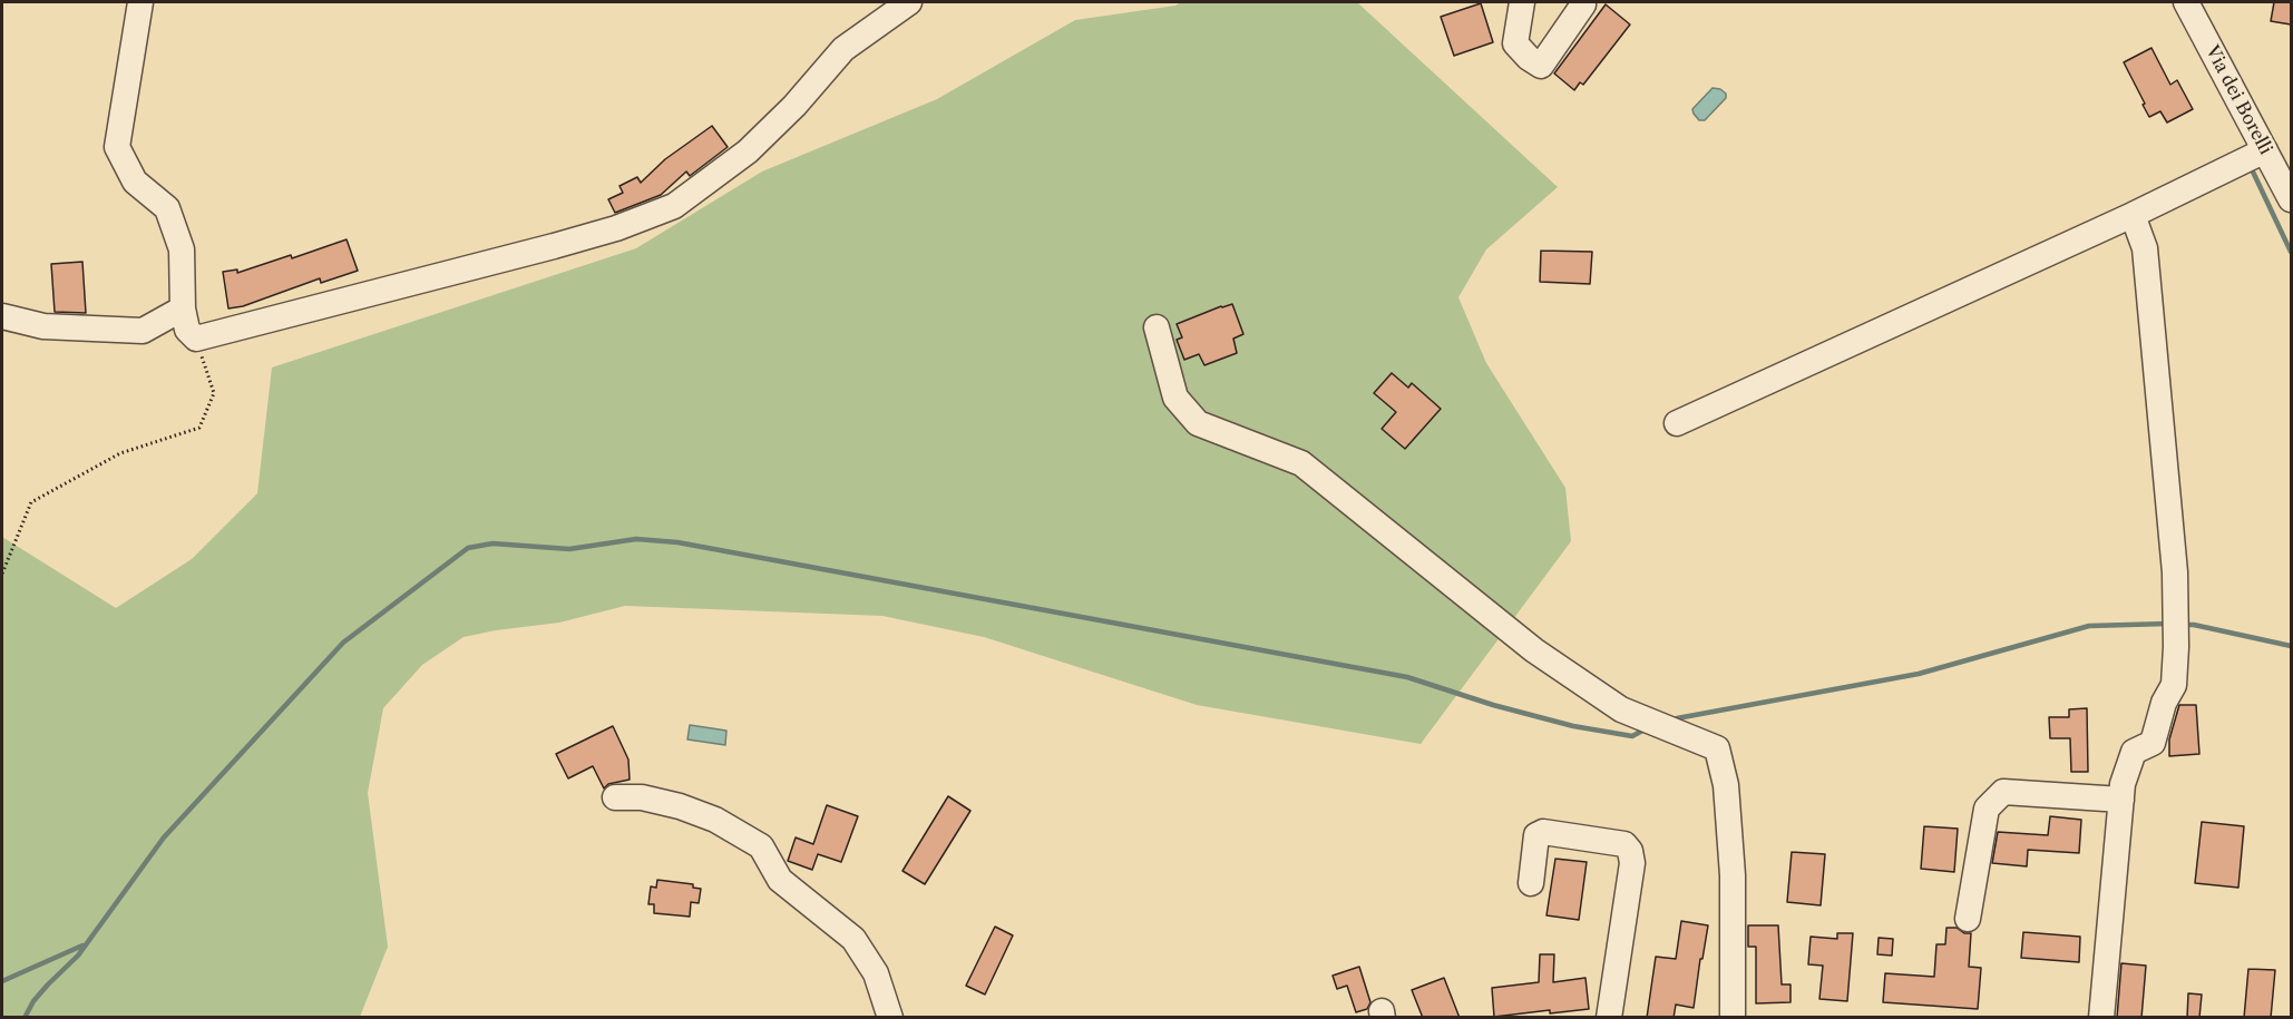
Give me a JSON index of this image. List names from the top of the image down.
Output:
{
  "streets": {
    "street": ["Via dei Borelli"]
  }
}
